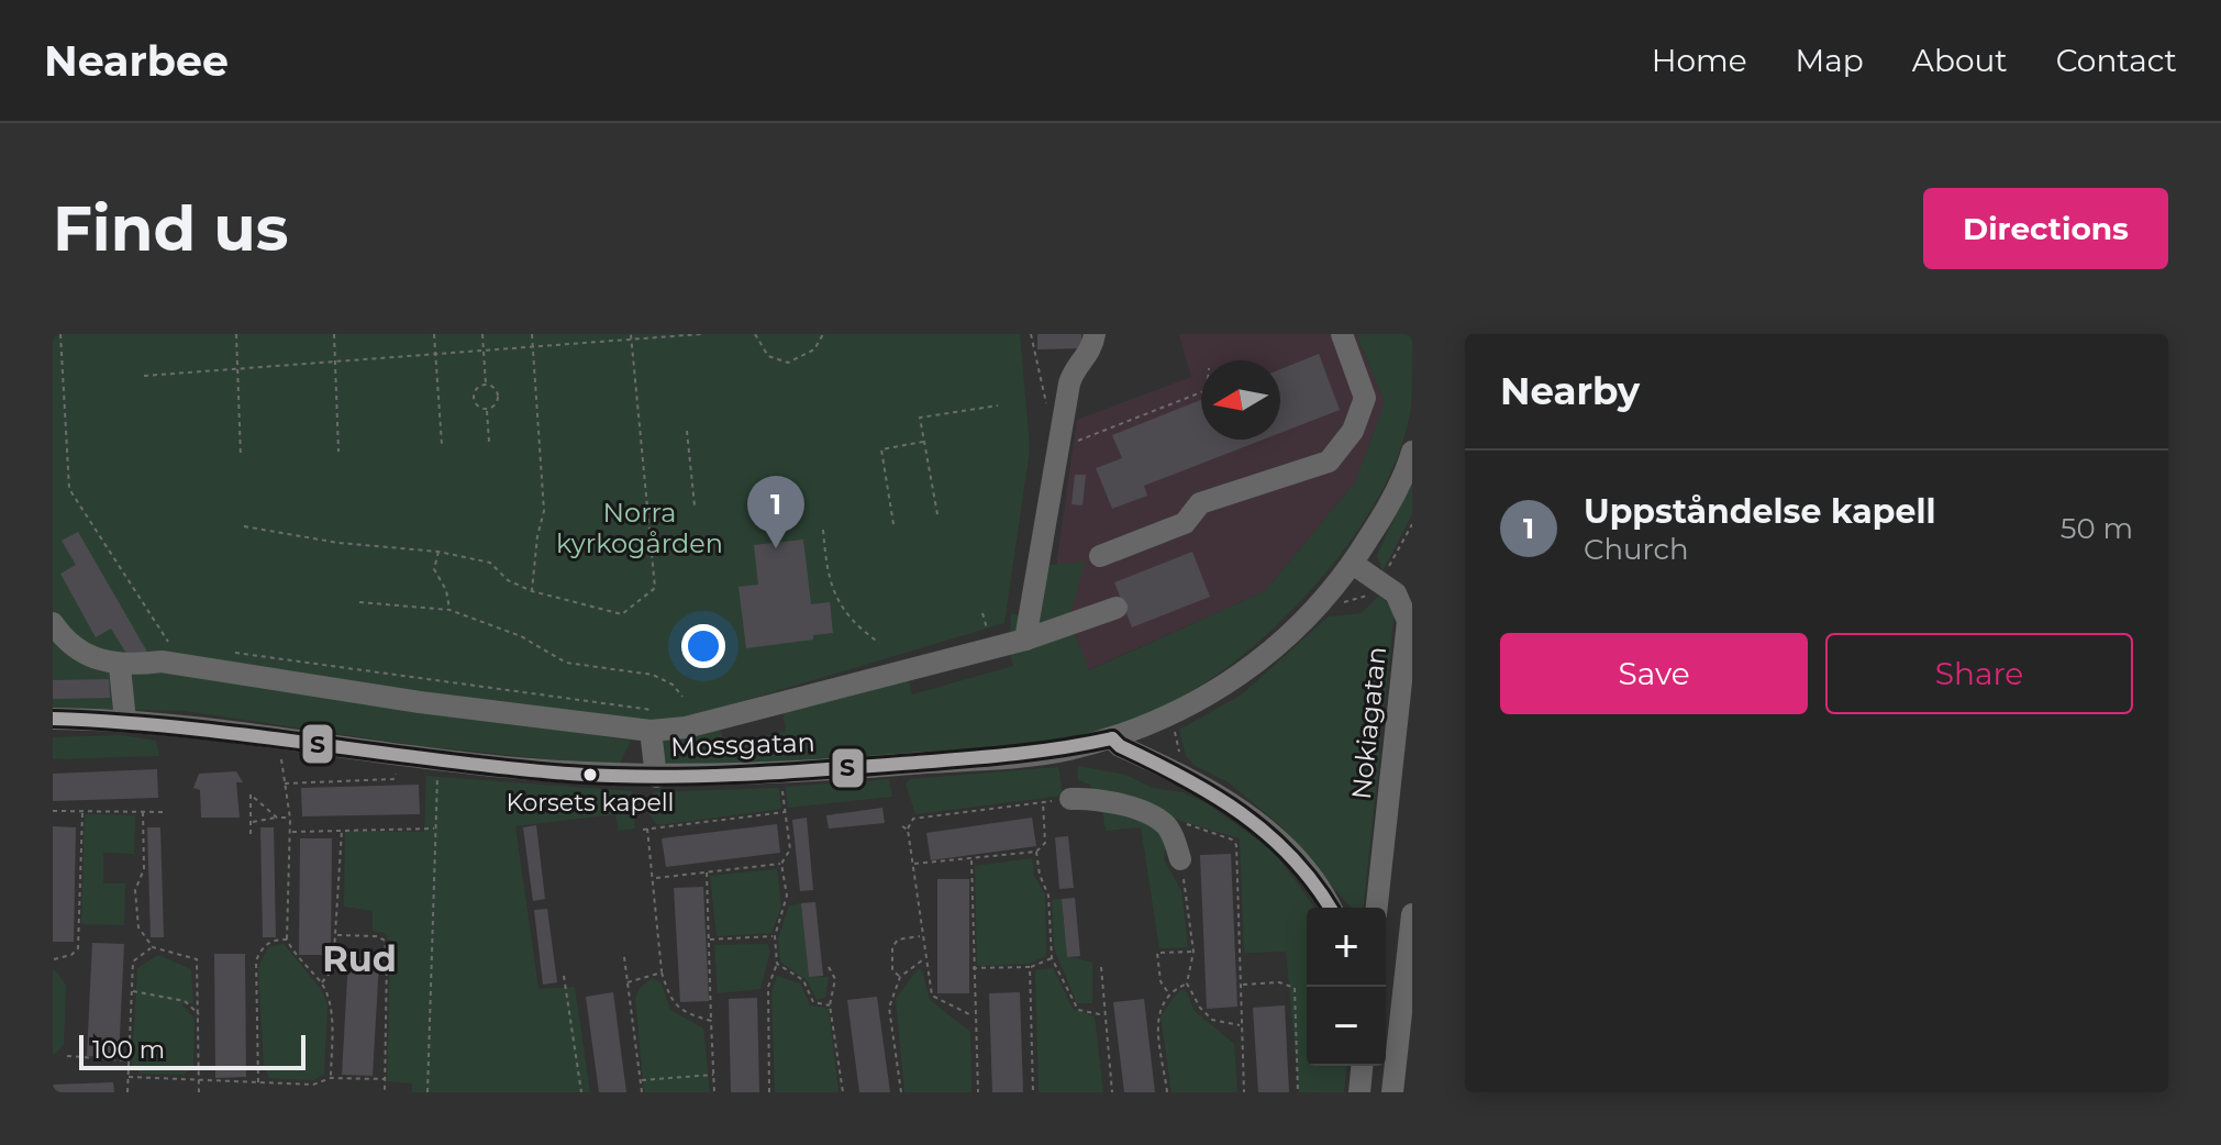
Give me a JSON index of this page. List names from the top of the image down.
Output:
{
  "streets": {
    "street": ["Nokiagatan", "Mossgatan"]
  },
  "crossings": [
    ["Nokiagatan", "Mossgatan"]
  ],
  "districts": ["Rud"],
  "parks": ["Norra kyrkogården"],
  "places": ["Korsets kapell"],
  "lines": ["transit line S"],
  "scale_bar": "100 m",
  "north": "left",
  "page": {
    "header": "Nearbee",
    "nav": [
      "Home",
      "Map",
      "About",
      "Contact"
    ],
    "buttons": [
      "Directions",
      ["Save", "Share"]
    ],
    "title": "Find us",
    "heading": "Nearby",
    "list": [
      {
        "mark": "1",
        "name": "Uppståndelse kapell",
        "note": "Church",
        "value": "50 m"
      }
    ],
    "pins": "1",
    "map_buttons": ["+", "−"],
    "scale": "100 m"
  }
}
